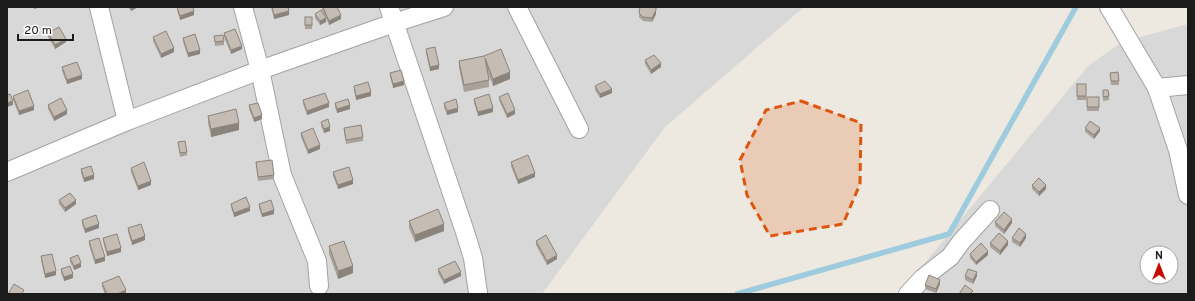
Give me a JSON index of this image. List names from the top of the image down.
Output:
{
  "scale_bar": "20 m",
  "north": "top"
}
